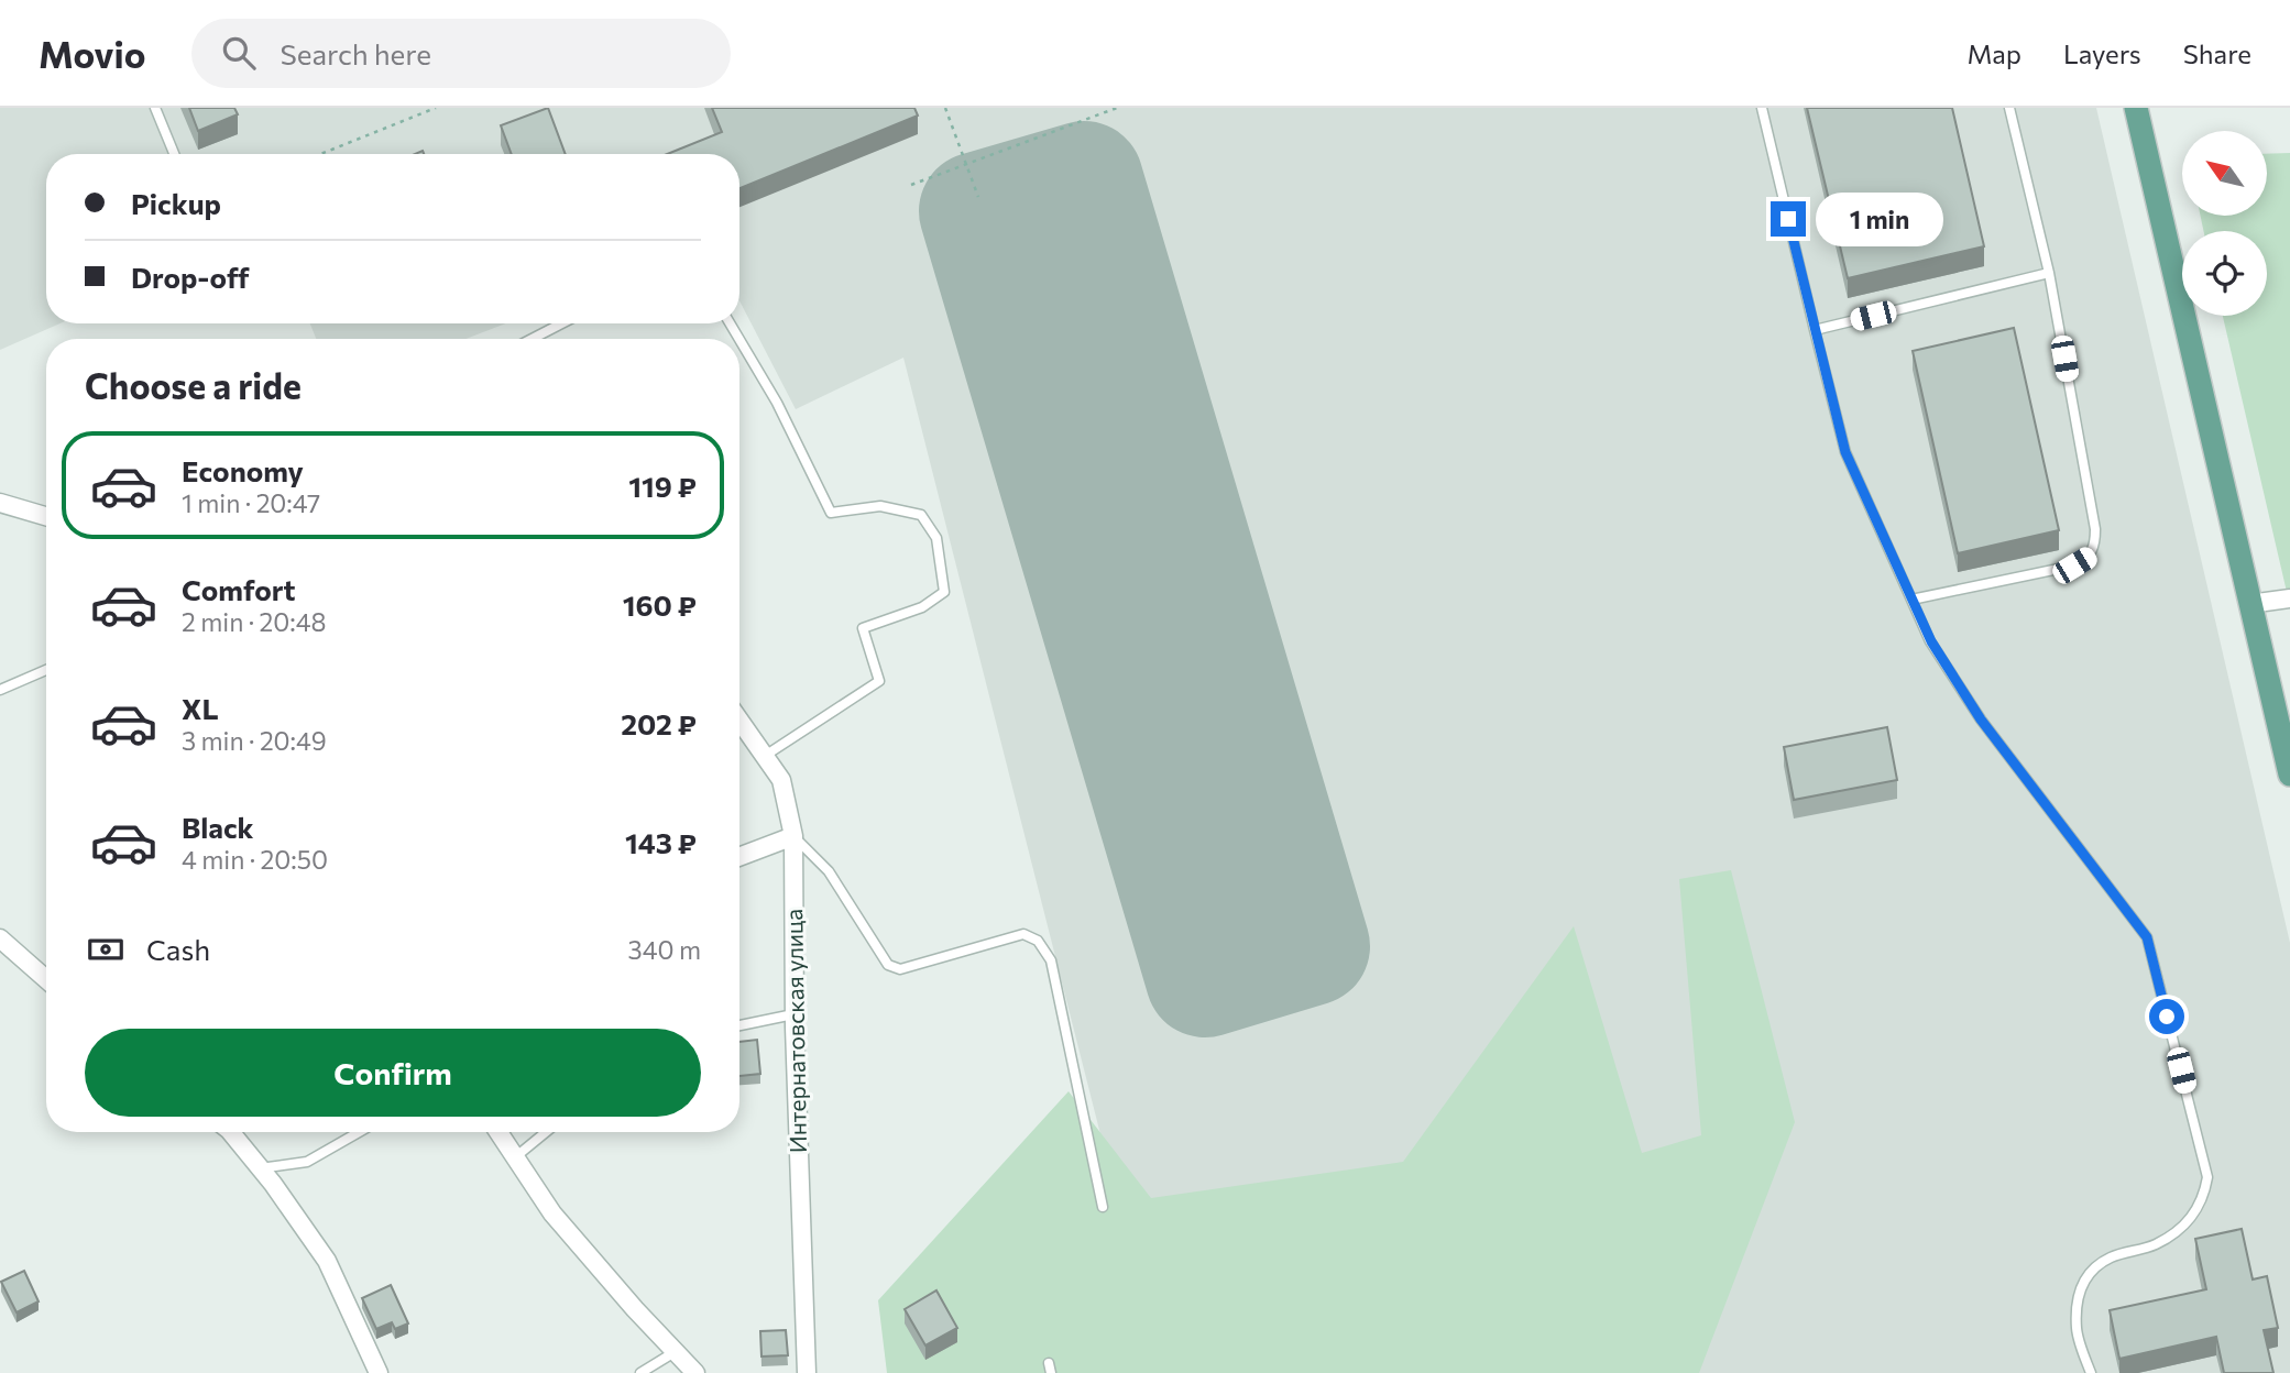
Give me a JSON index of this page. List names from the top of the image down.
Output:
{
  "streets": {
    "street": ["Интернатовская улица"]
  },
  "north": "top left",
  "page": {
    "header": "Movio",
    "search": "Search here",
    "nav": ["Map", "Layers", "Share"],
    "banner": ["Pickup", "Drop-off"],
    "bubble": "1 min",
    "heading": "Choose a ride",
    "list": [
      {
        "name": "Economy",
        "note": "1 min · 20:47",
        "value": "119 ₽"
      },
      {
        "name": "Comfort",
        "note": "2 min · 20:48",
        "value": "160 ₽"
      },
      {
        "name": "XL",
        "note": "3 min · 20:49",
        "value": "202 ₽"
      },
      {
        "name": "Black",
        "note": "4 min · 20:50",
        "value": "143 ₽"
      }
    ],
    "pay": ["Cash", "340 m"],
    "buttons": "Confirm"
  }
}
